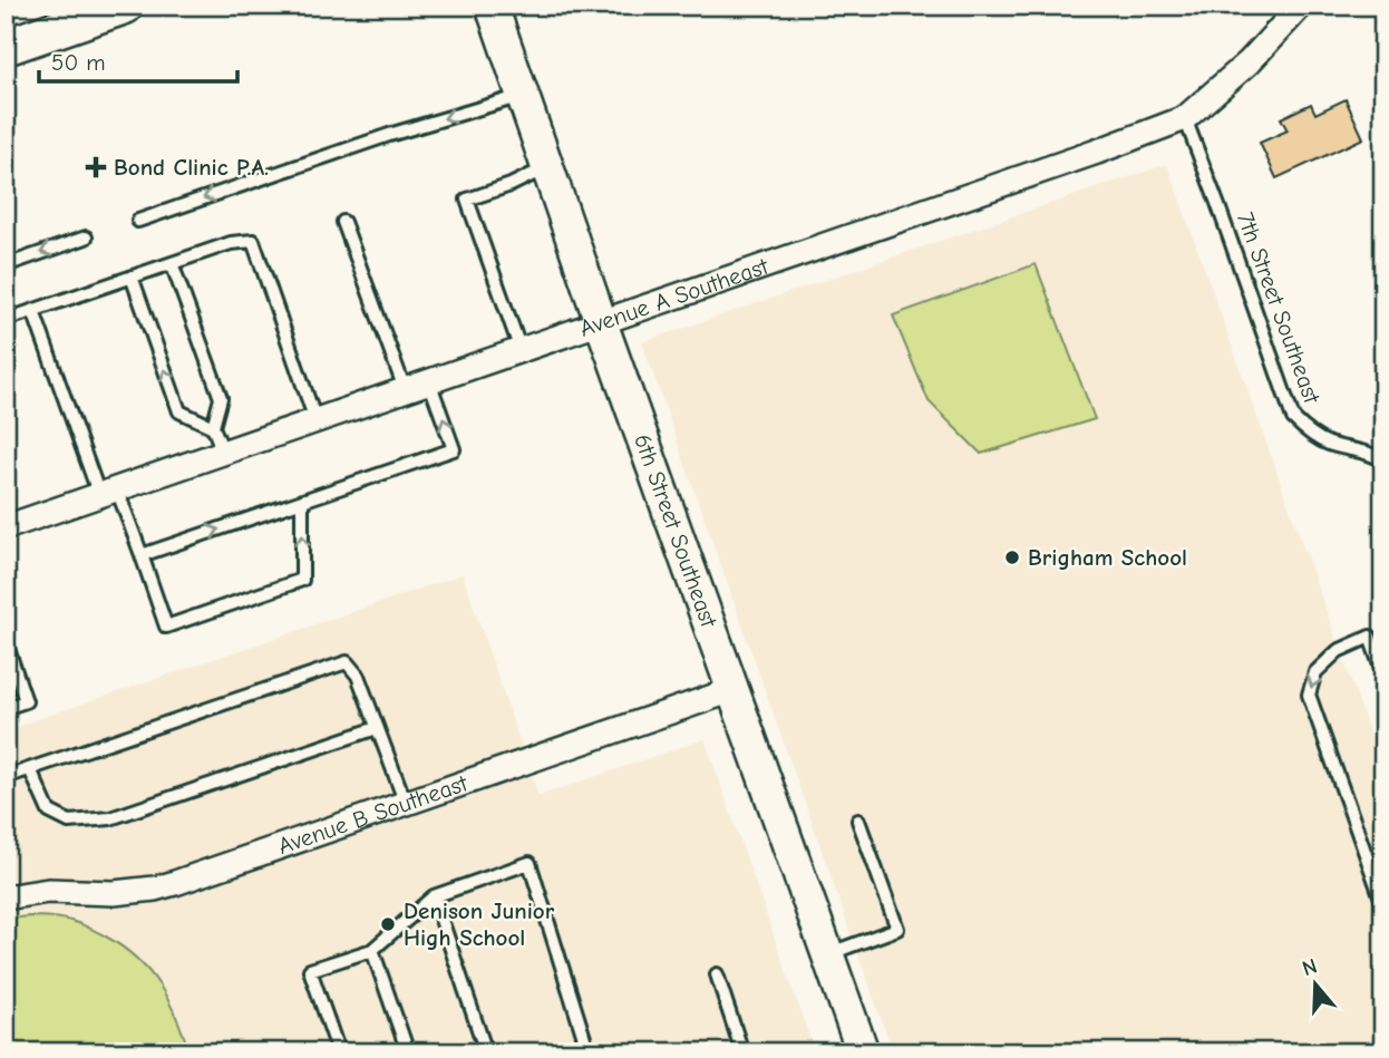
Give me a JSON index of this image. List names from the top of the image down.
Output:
{
  "streets": {
    "street": ["Avenue A Southeast", "6th Street Southeast", "Avenue B Southeast"],
    "lane": ["7th Street Southeast"]
  },
  "crossings": [
    ["Avenue A Southeast", "7th Street Southeast"],
    ["Avenue A Southeast", "6th Street Southeast"],
    ["6th Street Southeast", "Avenue B Southeast"]
  ],
  "places": {
    "health": ["Bond Clinic P.A."],
    "other": ["Brigham School", "Denison Junior High School"]
  },
  "scale_bar": "50 m",
  "north": "top"
}
